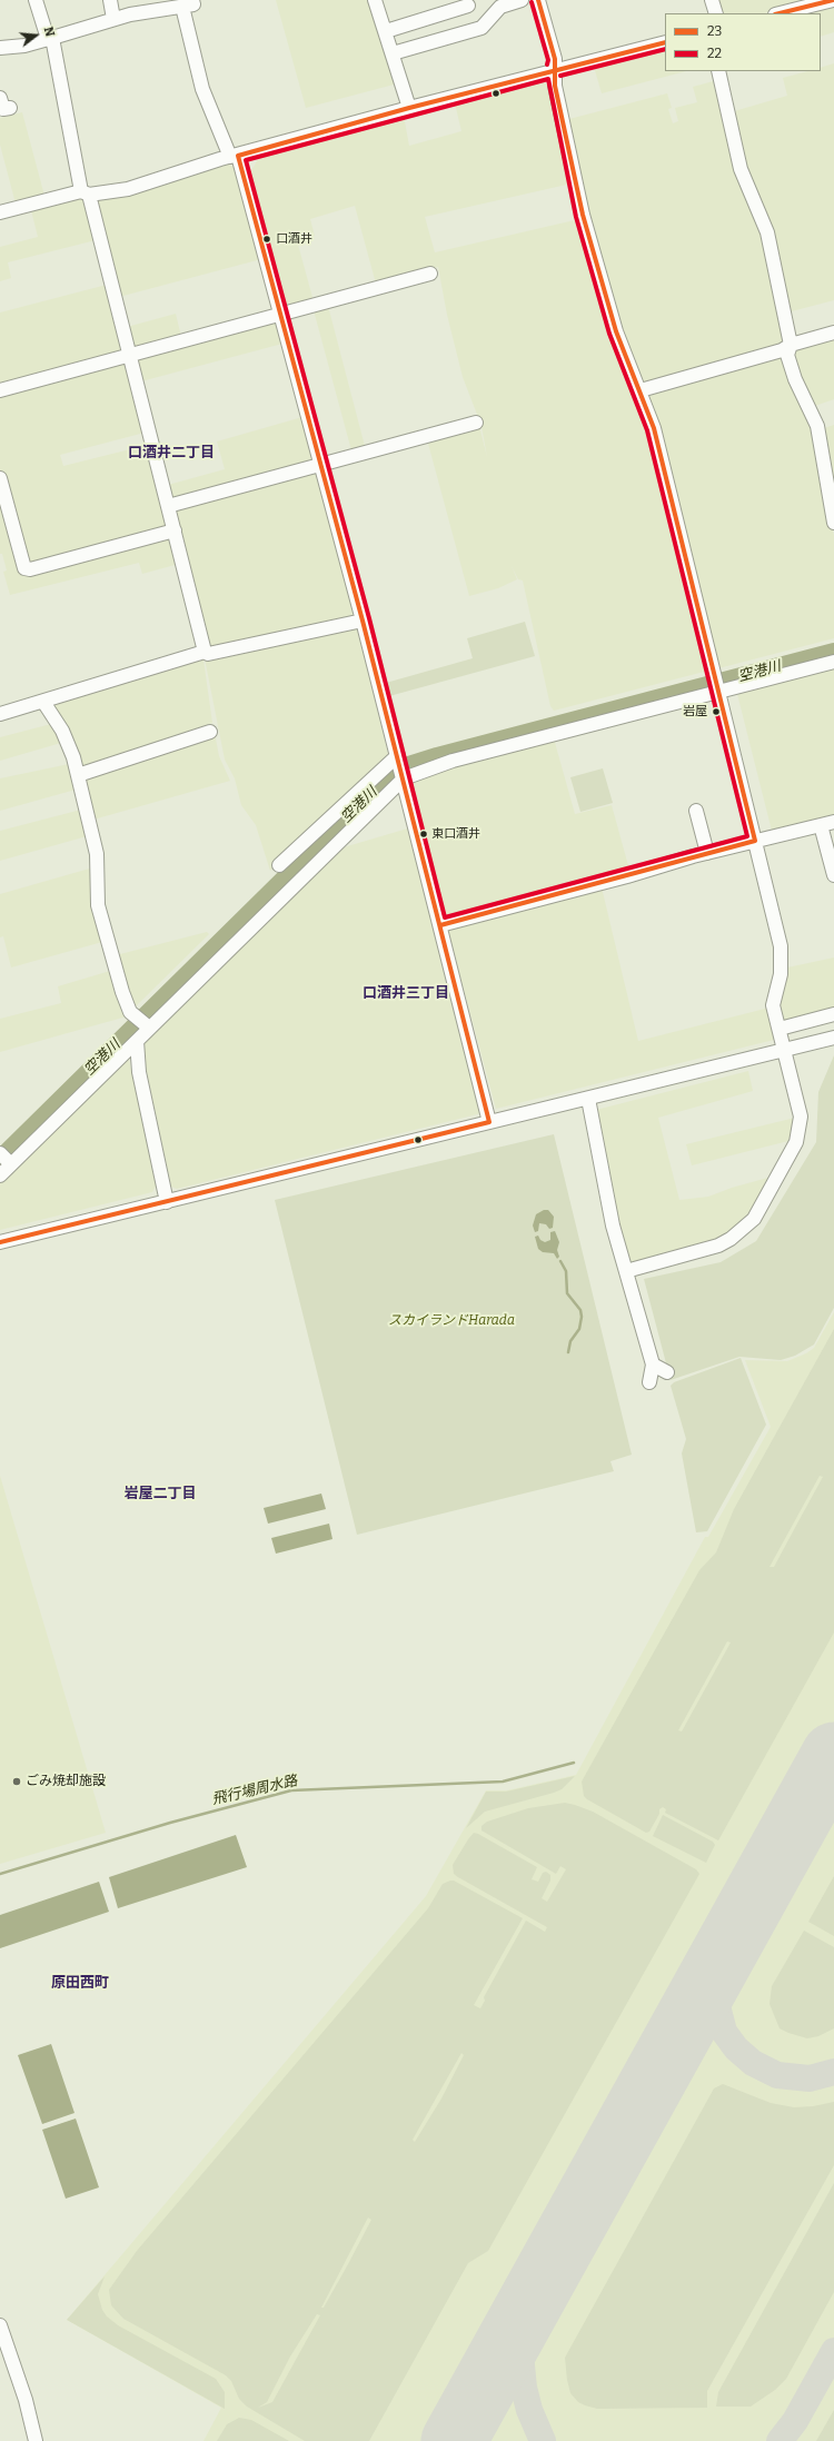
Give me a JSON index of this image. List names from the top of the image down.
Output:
{
  "districts": [
    "口酒井二丁目",
    "口酒井三丁目",
    "岩屋二丁目",
    "原田西町"
  ],
  "water": ["空港川", "飛行場周水路"],
  "parks": ["スカイランドHarada"],
  "places": [
    "口酒井",
    "岩屋",
    "東口酒井",
    "ごみ焼却施設"
  ],
  "lines": ["transit line 23", "transit line 22"],
  "legend": ["23", "22"],
  "north": "right"
}
